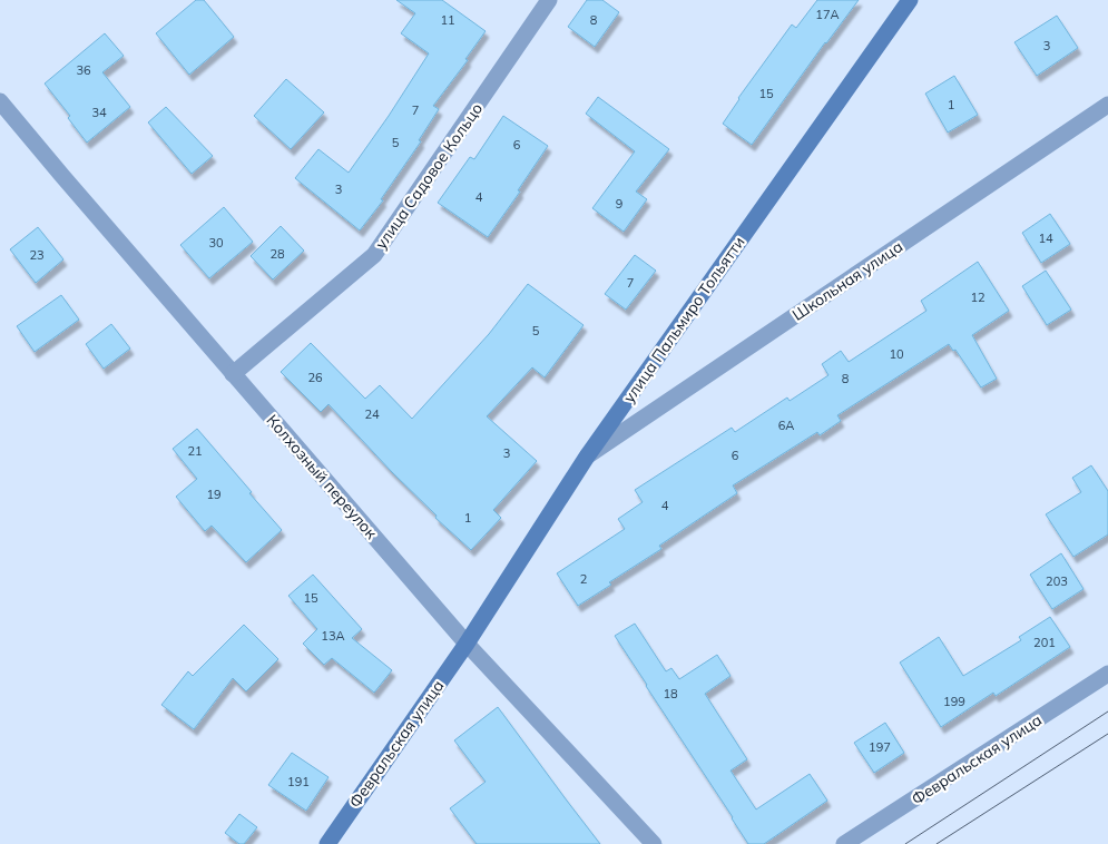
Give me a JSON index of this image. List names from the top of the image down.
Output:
{
  "streets": {
    "street": [
      "улица Садовое Кольцо",
      "Школьная улица",
      "улица Пальмиро Тольятти",
      "Колхозный переулок",
      "Февральская улица"
    ]
  },
  "crossings": [
    ["улица Садовое Кольцо", "Колхозный переулок"],
    ["Школьная улица", "улица Пальмиро Тольятти"],
    ["улица Пальмиро Тольятти", "Колхозный переулок"],
    ["улица Пальмиро Тольятти", "Февральская улица"],
    ["Колхозный переулок", "Февральская улица"]
  ],
  "house_numbers": [
    "17А",
    "11",
    "8",
    "3",
    "36",
    "15",
    "1",
    "7",
    "34",
    "5",
    "6",
    "3",
    "4",
    "9",
    "14",
    "30",
    "28",
    "23",
    "7",
    "12",
    "5",
    "10",
    "26",
    "8",
    "24",
    "6А",
    "21",
    "3",
    "6",
    "19",
    "4",
    "1",
    "2",
    "203",
    "15",
    "13А",
    "201",
    "18",
    "199",
    "197",
    "191"
  ]
}
